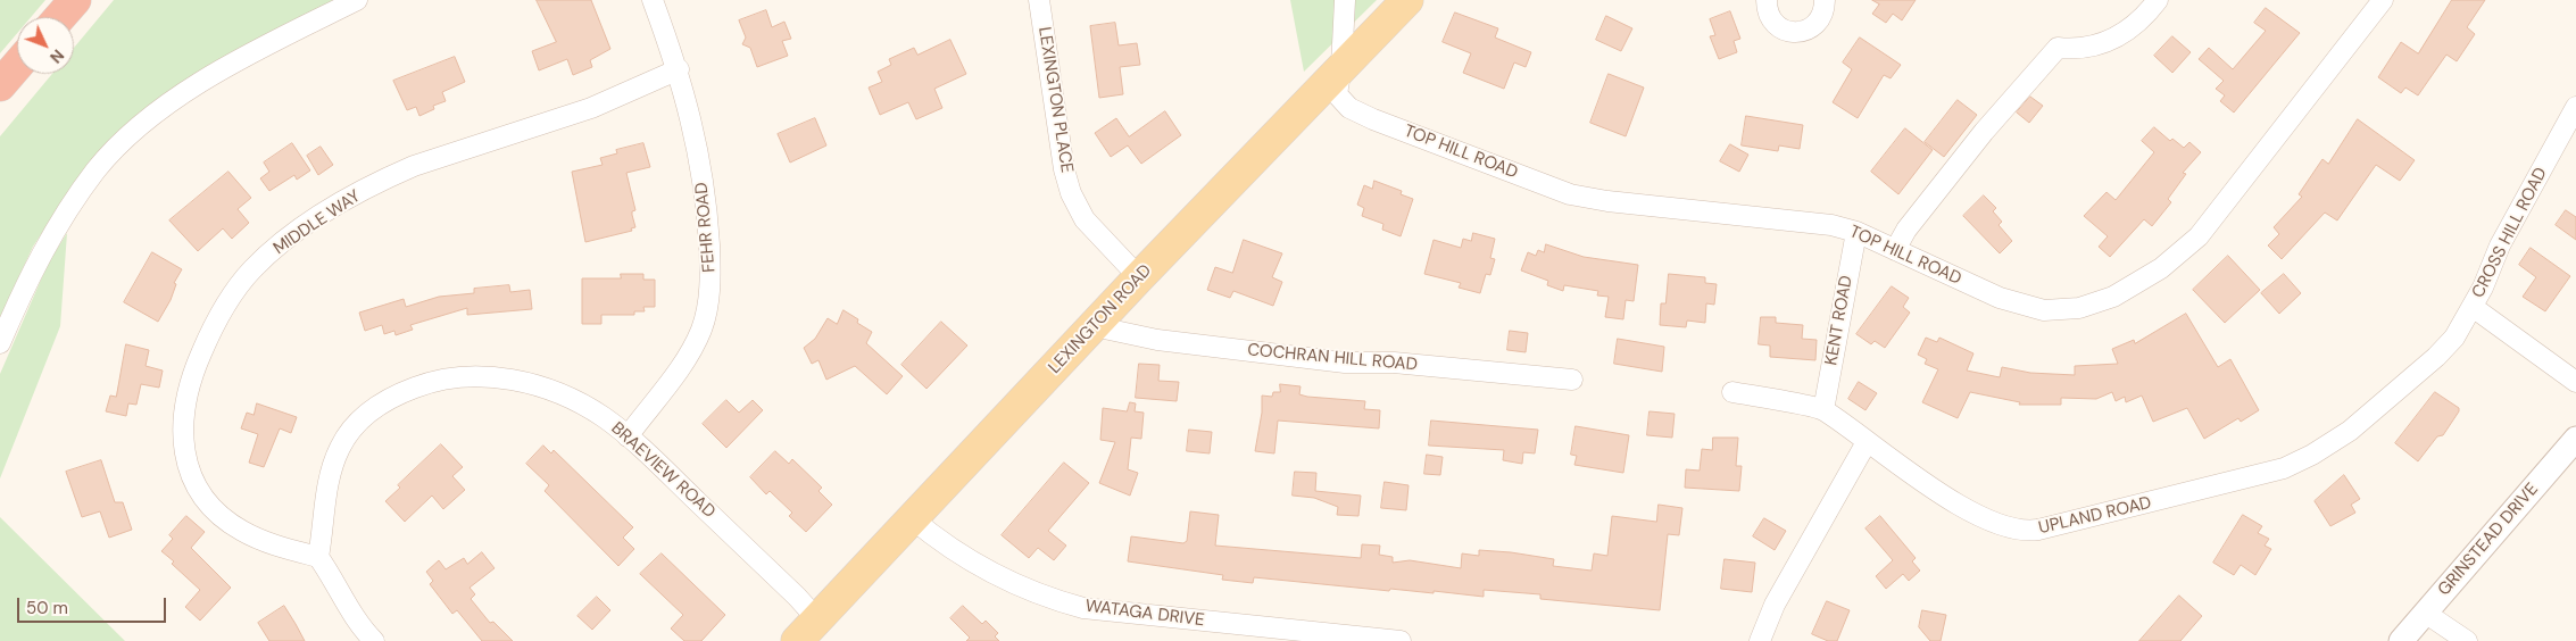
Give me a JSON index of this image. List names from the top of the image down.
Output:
{
  "streets": {
    "main road": ["LEXINGTON ROAD"],
    "street": [
      "LEXINGTON PLACE",
      "TOP HILL ROAD",
      "MIDDLE WAY",
      "FEHR ROAD",
      "CROSS HILL ROAD",
      "KENT ROAD",
      "COCHRAN HILL ROAD",
      "BRAEVIEW ROAD",
      "UPLAND ROAD",
      "GRINSTEAD DRIVE",
      "WATAGA DRIVE"
    ]
  },
  "crossings": [
    ["LEXINGTON PLACE", "LEXINGTON ROAD"],
    ["TOP HILL ROAD", "LEXINGTON ROAD"],
    ["TOP HILL ROAD", "KENT ROAD"],
    ["MIDDLE WAY", "FEHR ROAD"],
    ["MIDDLE WAY", "BRAEVIEW ROAD"],
    ["FEHR ROAD", "BRAEVIEW ROAD"],
    ["CROSS HILL ROAD", "UPLAND ROAD"],
    ["LEXINGTON ROAD", "COCHRAN HILL ROAD"],
    ["LEXINGTON ROAD", "BRAEVIEW ROAD"],
    ["LEXINGTON ROAD", "WATAGA DRIVE"]
  ],
  "scale_bar": "50 m",
  "north": "bottom right"
}
